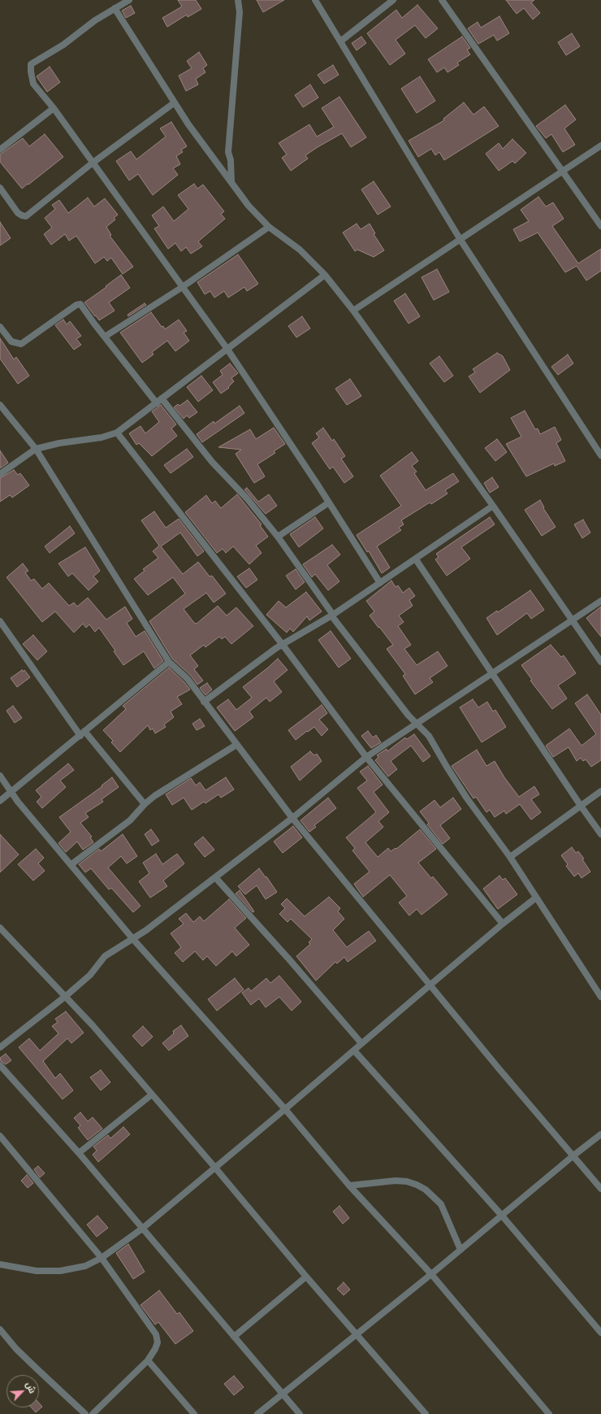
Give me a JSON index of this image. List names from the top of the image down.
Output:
{
  "north": "top right"
}
